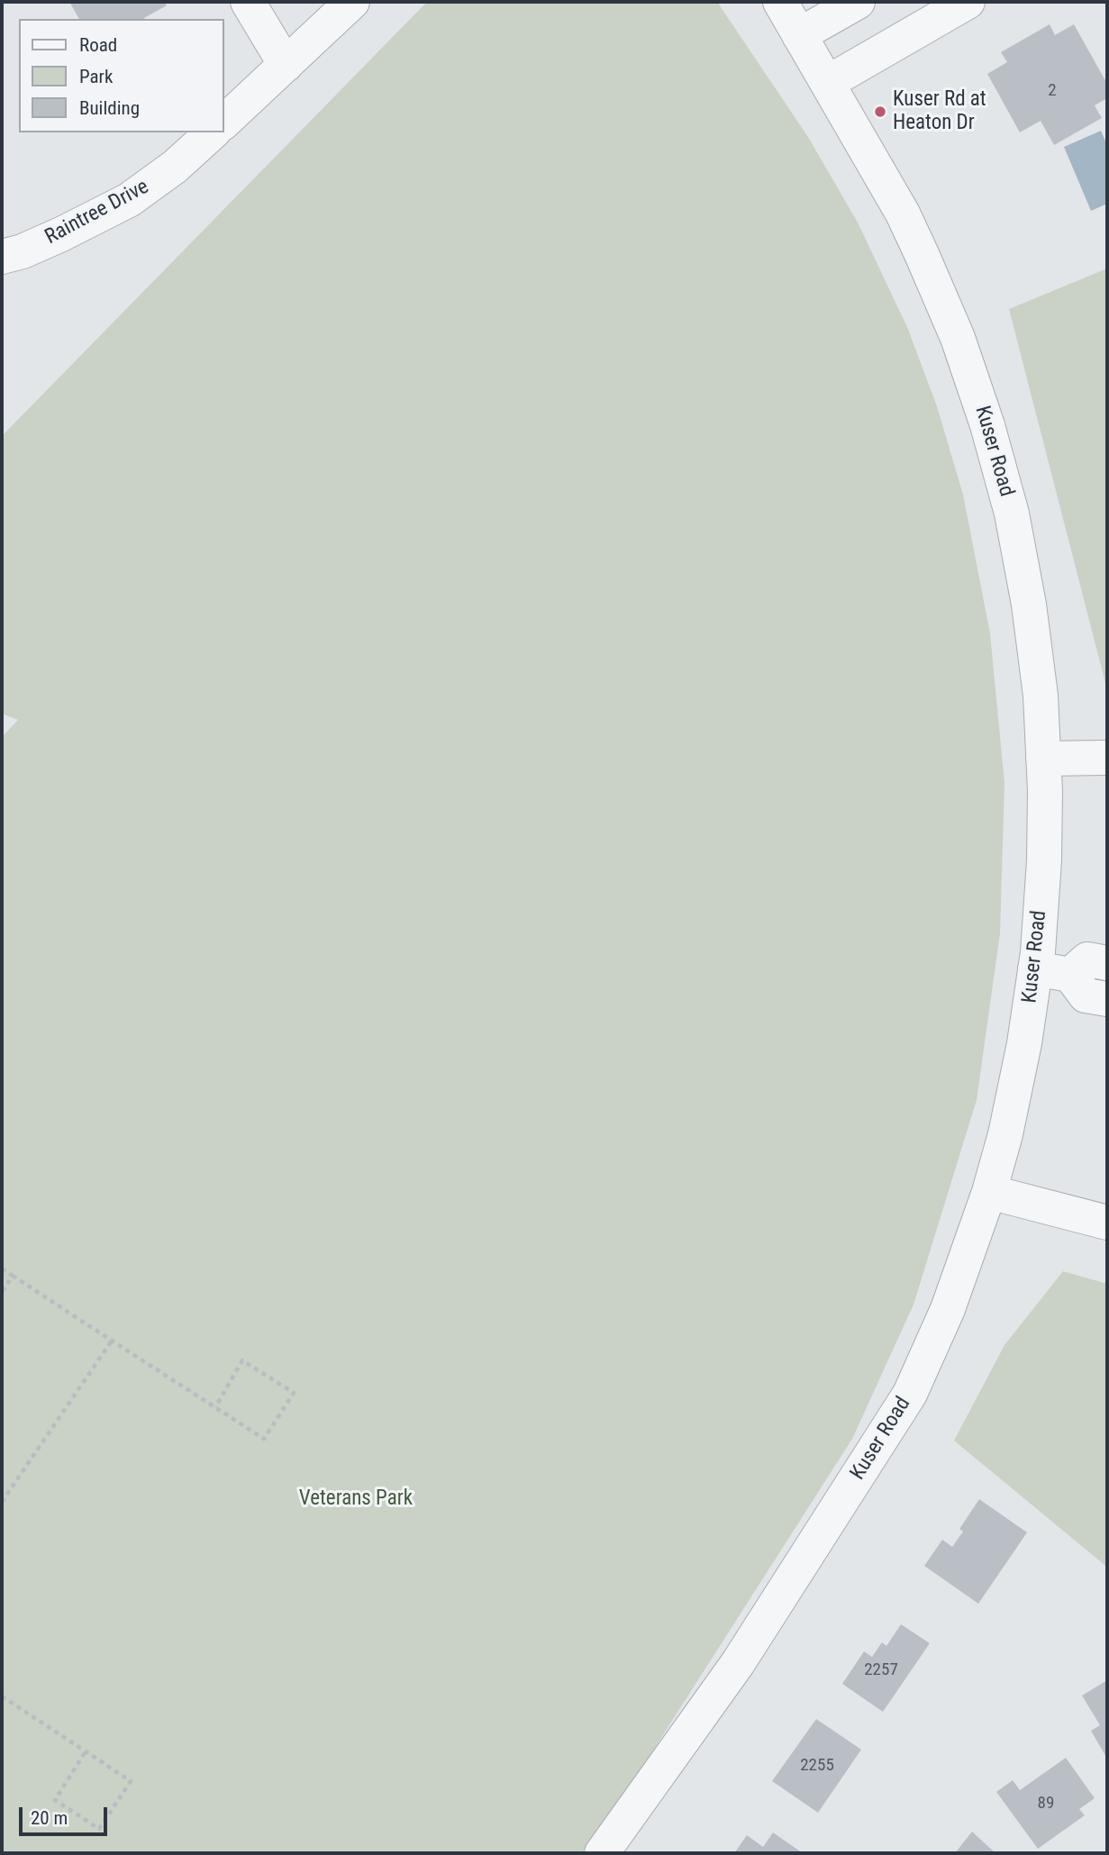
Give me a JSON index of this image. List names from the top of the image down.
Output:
{
  "streets": {
    "street": ["Raintree Drive", "Kuser Road"]
  },
  "parks": ["Veterans Park"],
  "places": ["Kuser Rd at Heaton Dr"],
  "house_numbers": [
    "2",
    "2257",
    "2255",
    "89"
  ],
  "legend": ["Road", "Park", "Building"],
  "scale_bar": "20 m"
}
